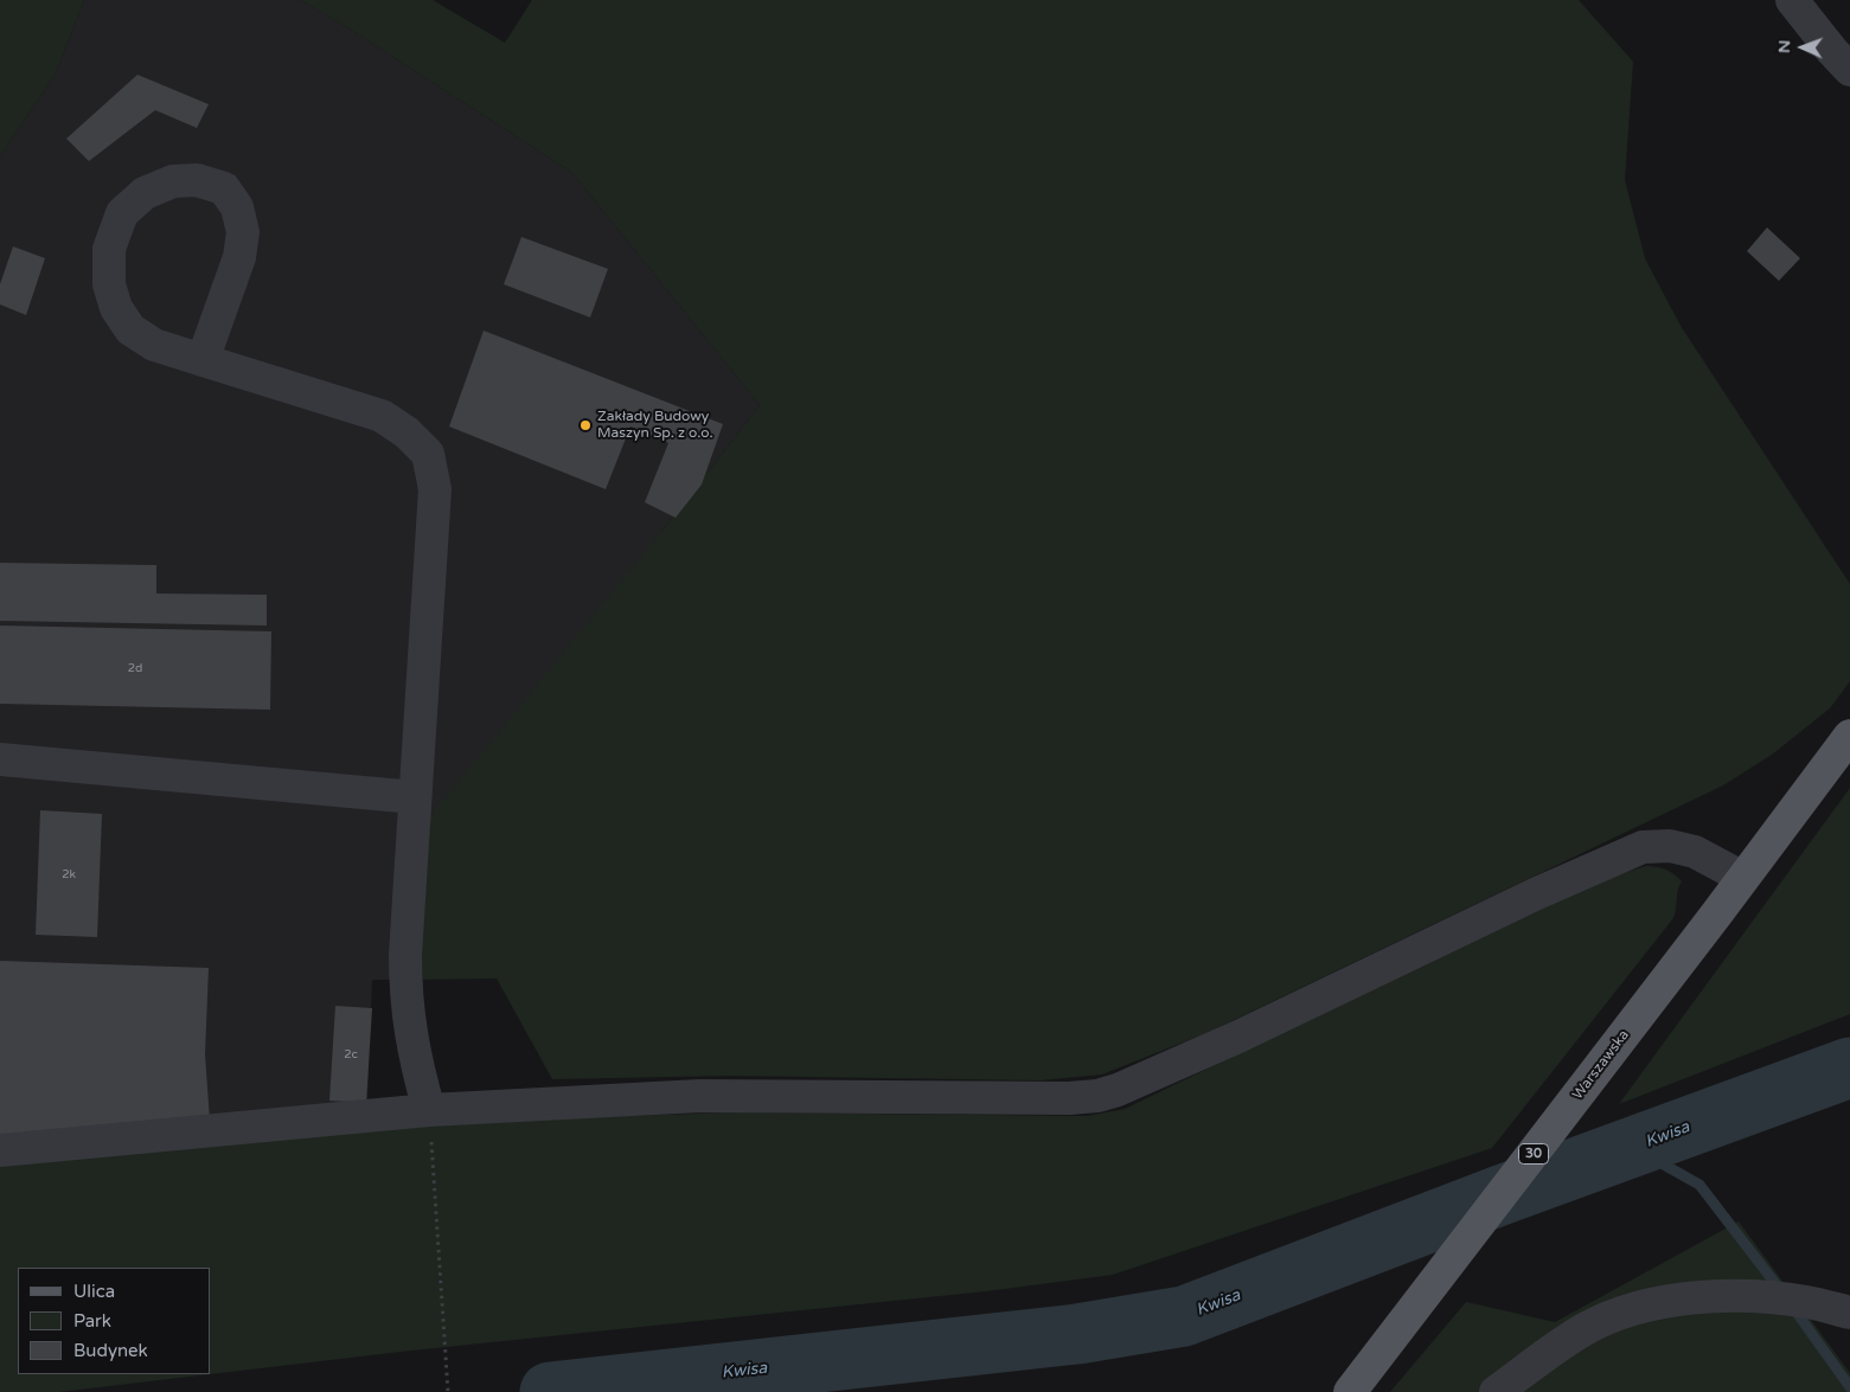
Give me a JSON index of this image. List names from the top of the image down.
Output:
{
  "streets": {
    "main road": ["Warszawska", "30"]
  },
  "water": ["Kwisa"],
  "places": ["Zakłady Budowy Maszyn Sp. z o.o."],
  "house_numbers": ["2d", "2k", "2c"],
  "legend": ["Ulica", "Park", "Budynek"],
  "north": "left"
}
